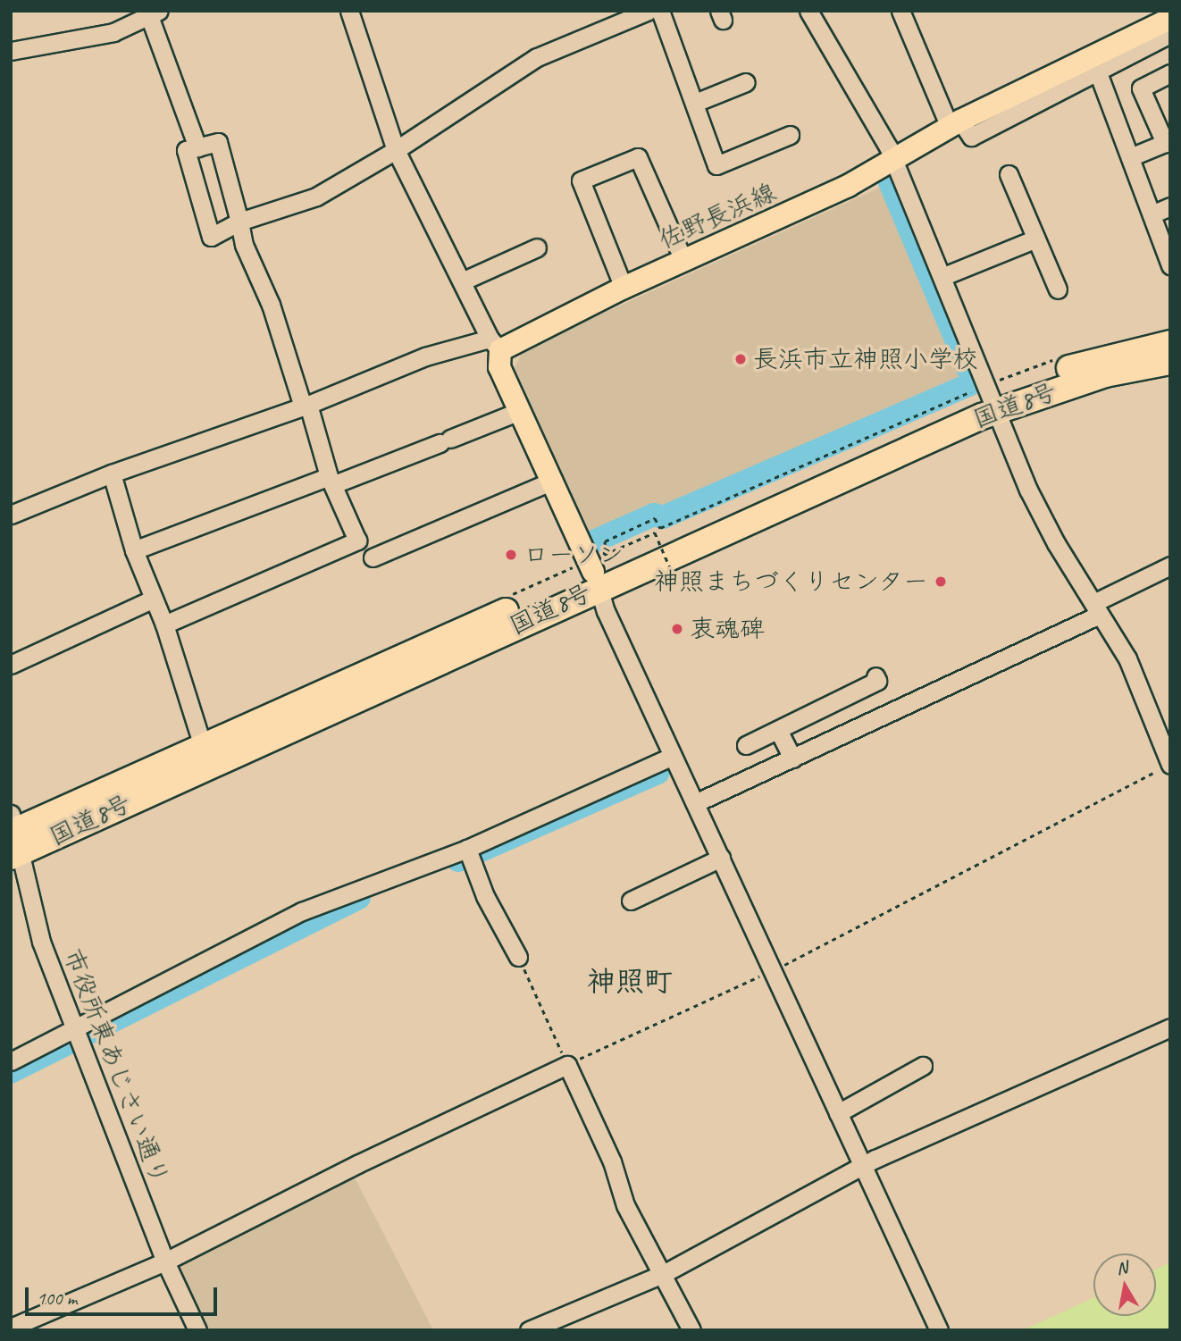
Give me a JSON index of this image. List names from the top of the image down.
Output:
{
  "streets": {
    "highway": ["国道8号"],
    "main road": ["佐野長浜線"],
    "street": ["市役所東あじさい通り"]
  },
  "crossings": [
    ["国道8号", "市役所東あじさい通り"]
  ],
  "districts": ["神照町"],
  "places": [
    "長浜市立神照小学校",
    "ローソン",
    "神照まちづくりセンター",
    "衷魂碑"
  ],
  "scale_bar": "100 m",
  "north": "top"
}
